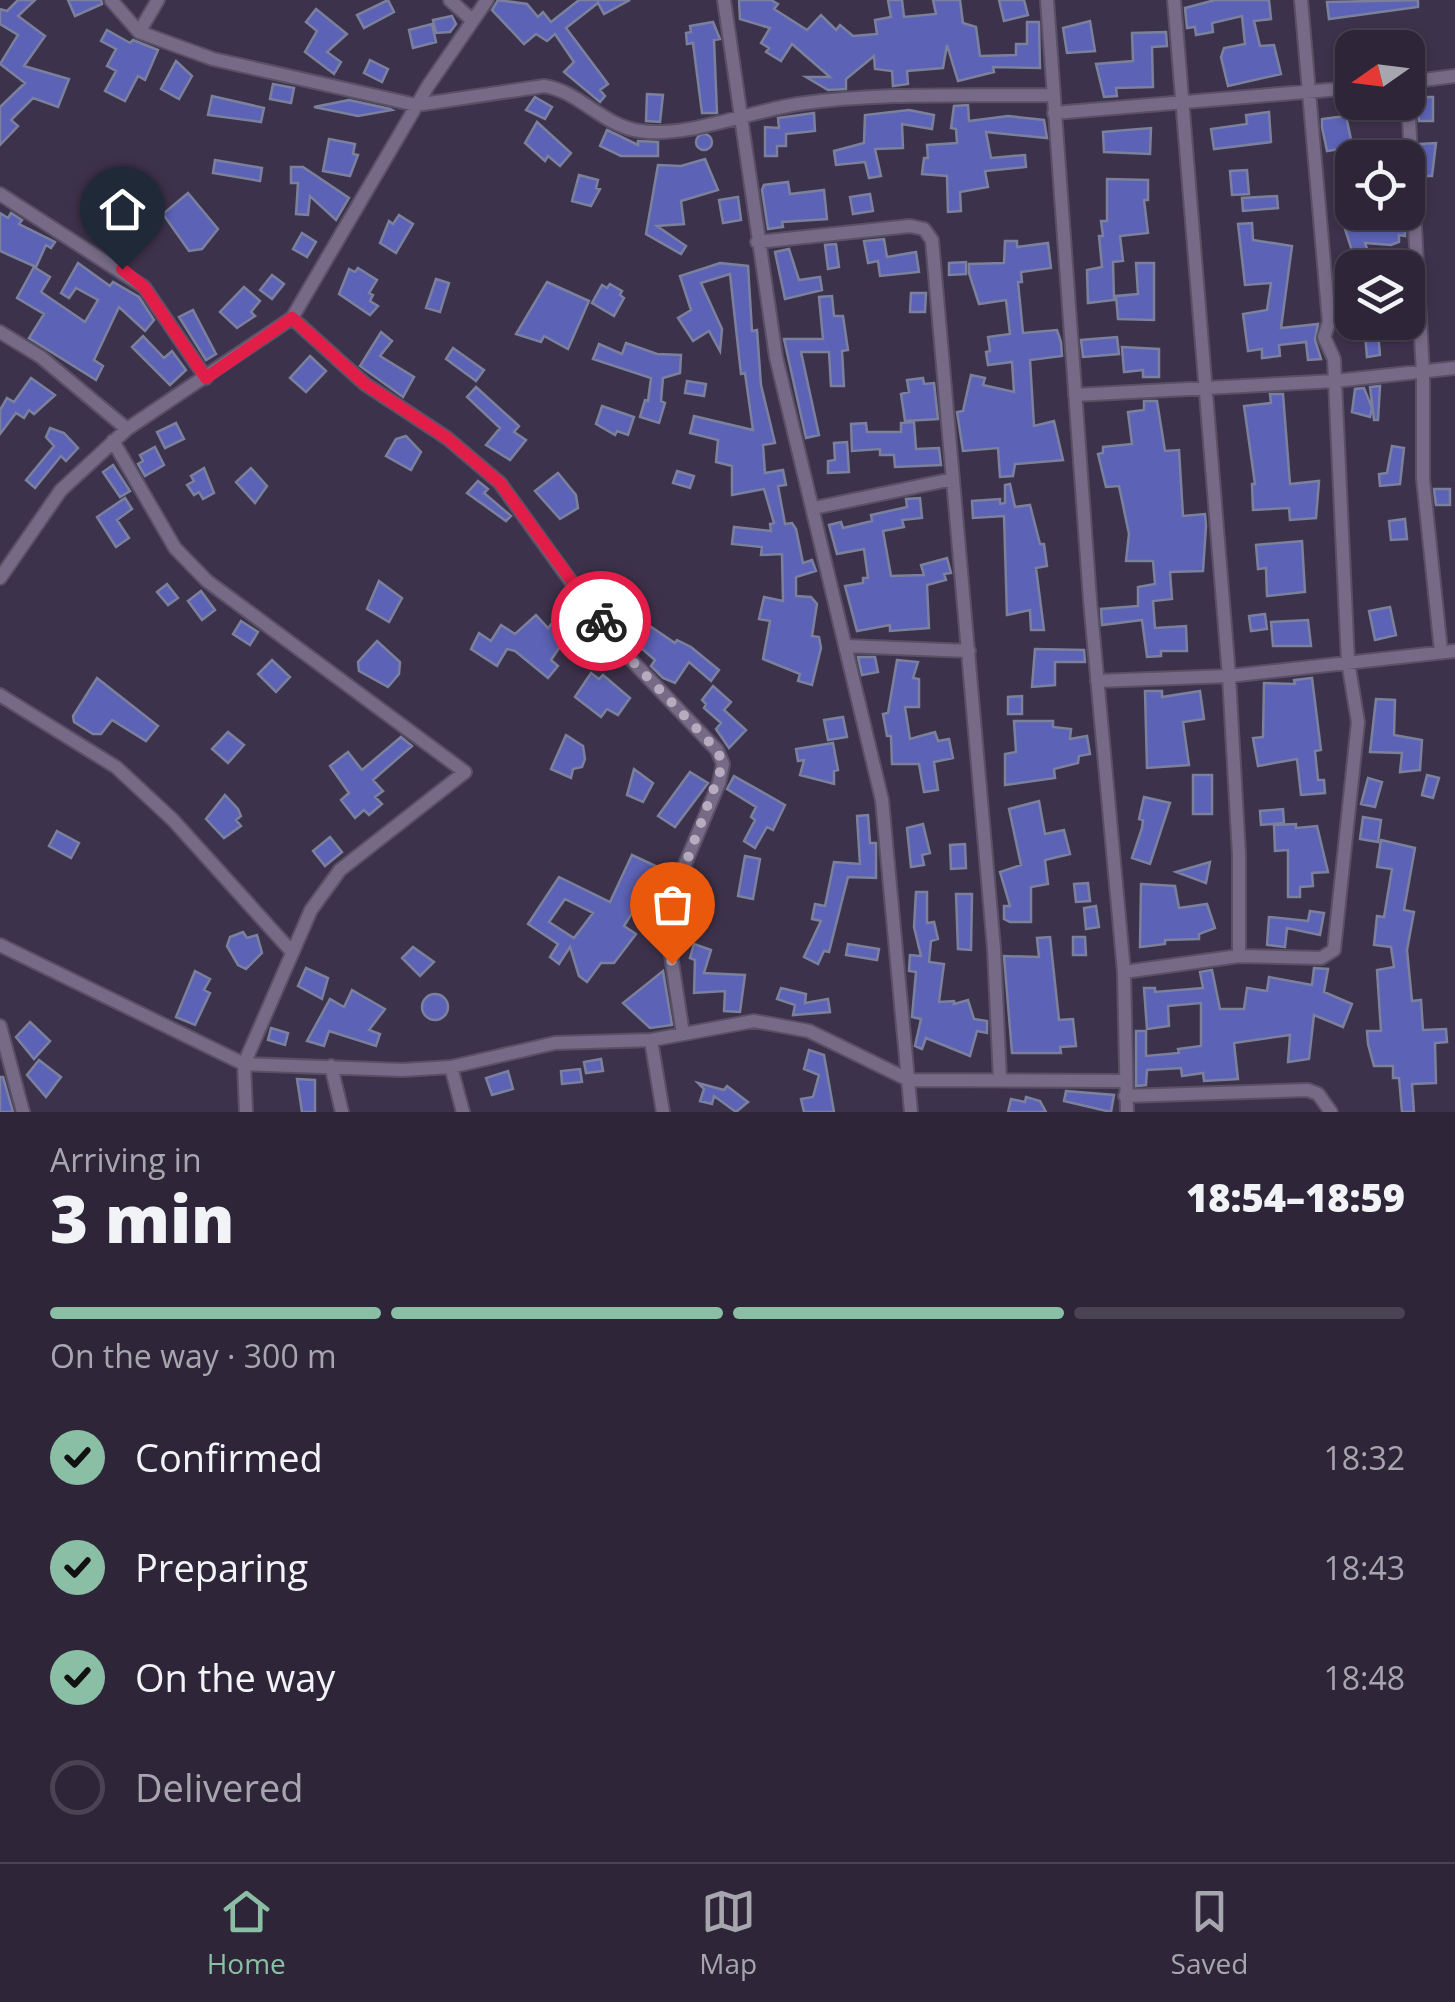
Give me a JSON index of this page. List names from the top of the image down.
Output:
{
  "north": "left",
  "page": {
    "heading": ["3 min", "Arriving in", "18:54–18:59"],
    "bar": "On the way · 300 m",
    "list": [
      ["Confirmed", "18:32"],
      ["Preparing", "18:43"],
      ["On the way", "18:48"],
      "Delivered"
    ],
    "tabs": ["Home", "Map", "Saved"]
  }
}
